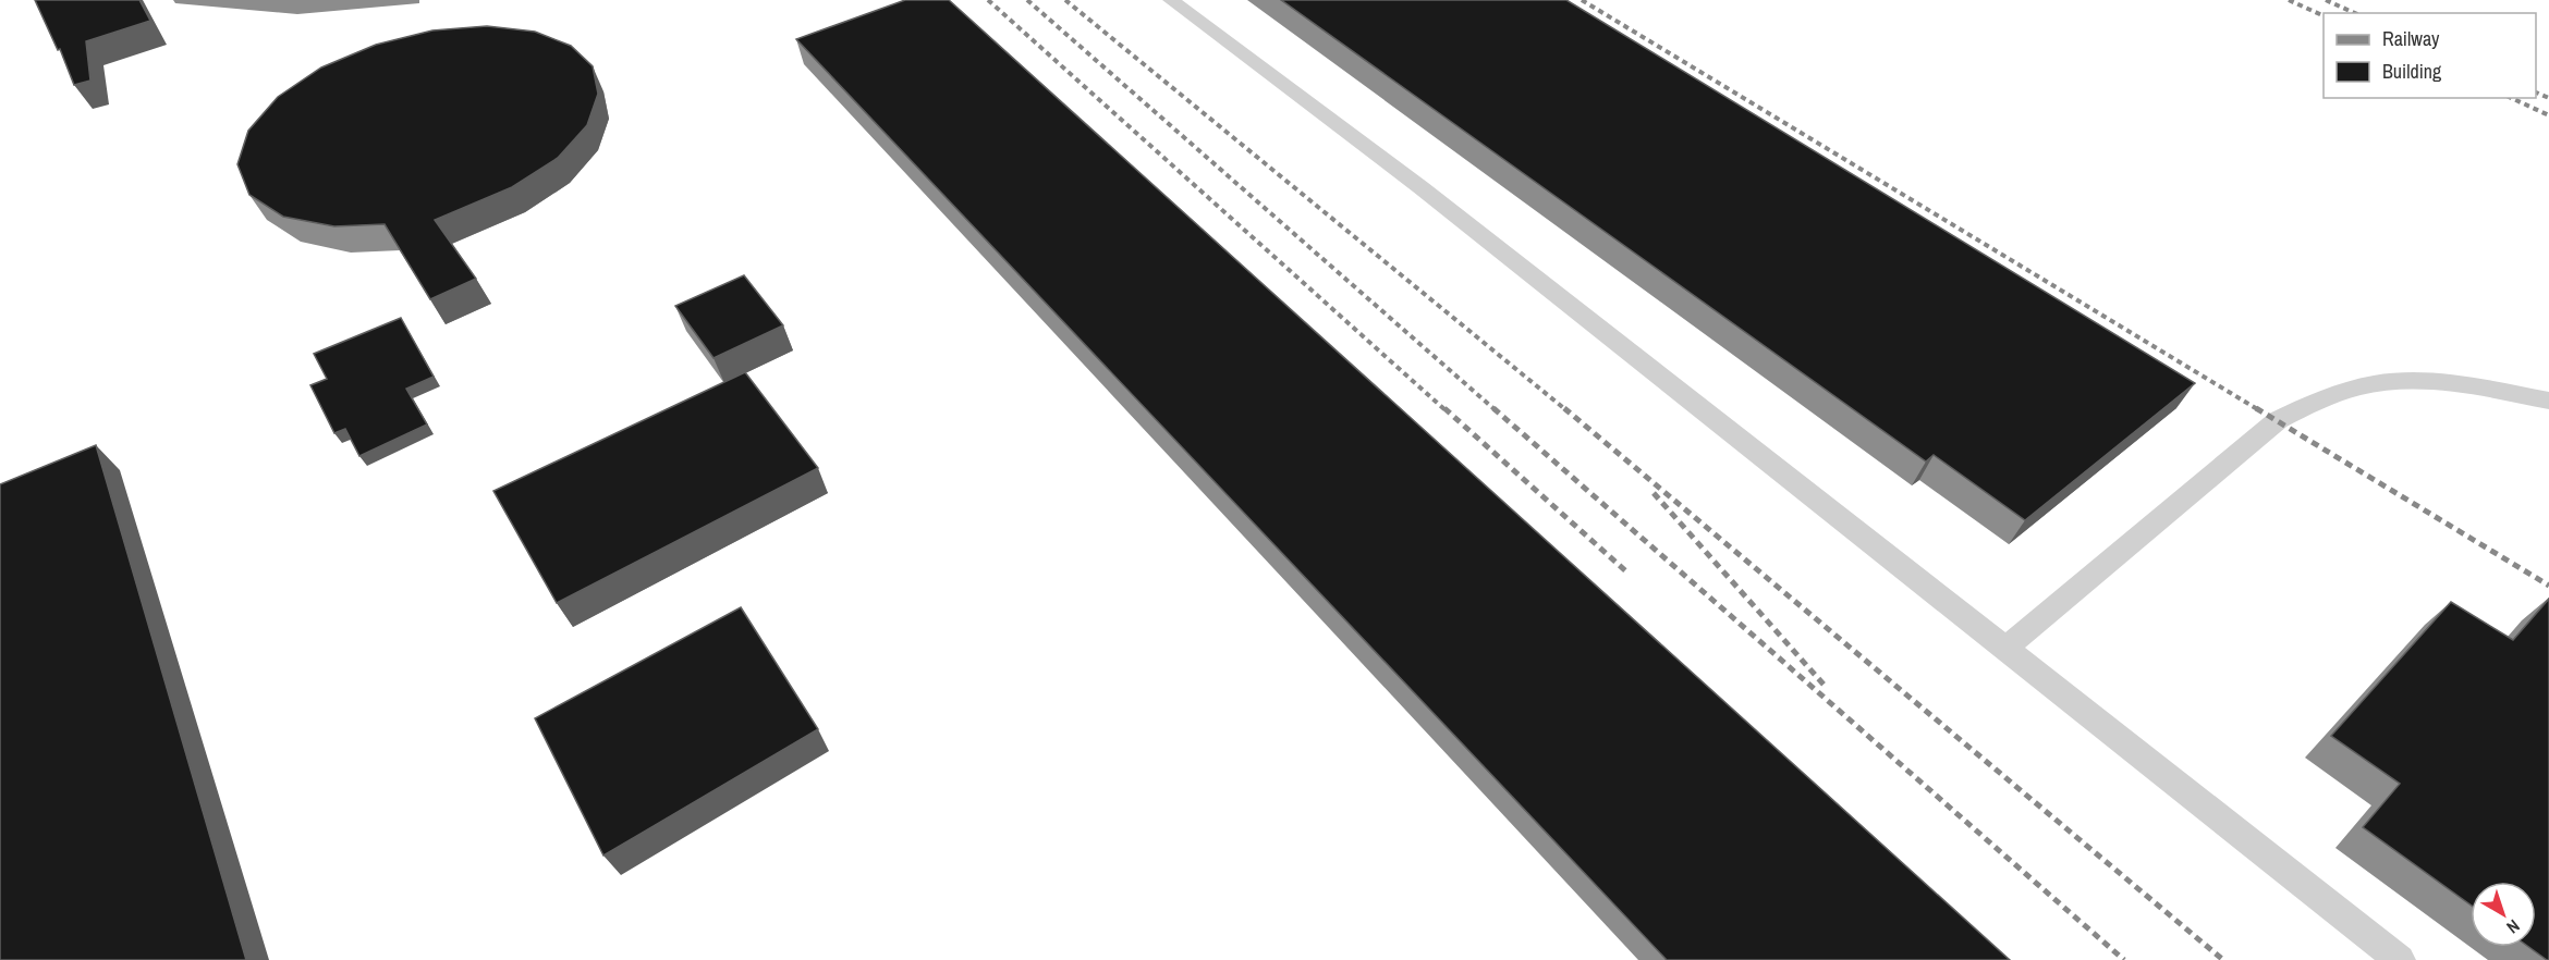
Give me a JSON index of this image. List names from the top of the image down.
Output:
{
  "legend": ["Railway", "Building"],
  "north": "bottom right"
}
